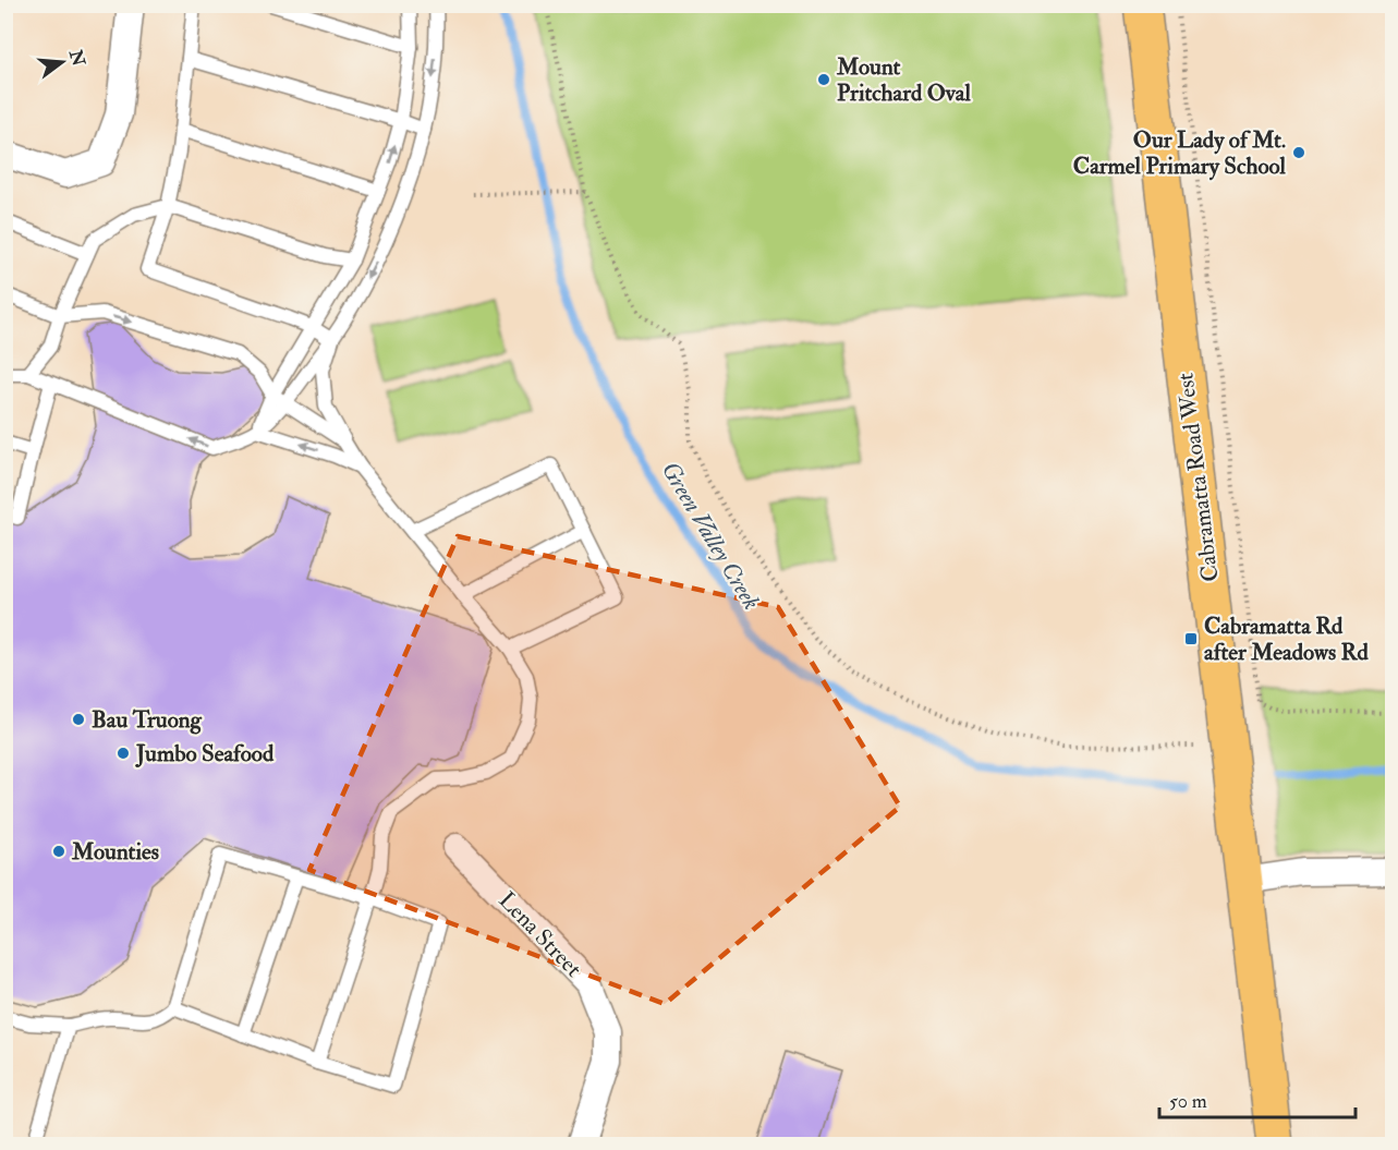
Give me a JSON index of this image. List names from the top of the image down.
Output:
{
  "streets": {
    "main road": ["Cabramatta Road West"],
    "street": ["Lena Street"]
  },
  "water": ["Green Valley Creek"],
  "places": {
    "other": [
      "Mount Pritchard Oval",
      "Our Lady of Mt. Carmel Primary School",
      "Bau Truong",
      "Jumbo Seafood",
      "Mounties"
    ],
    "transit": ["Cabramatta Rd after Meadows Rd"]
  },
  "scale_bar": "50 m",
  "north": "right"
}
